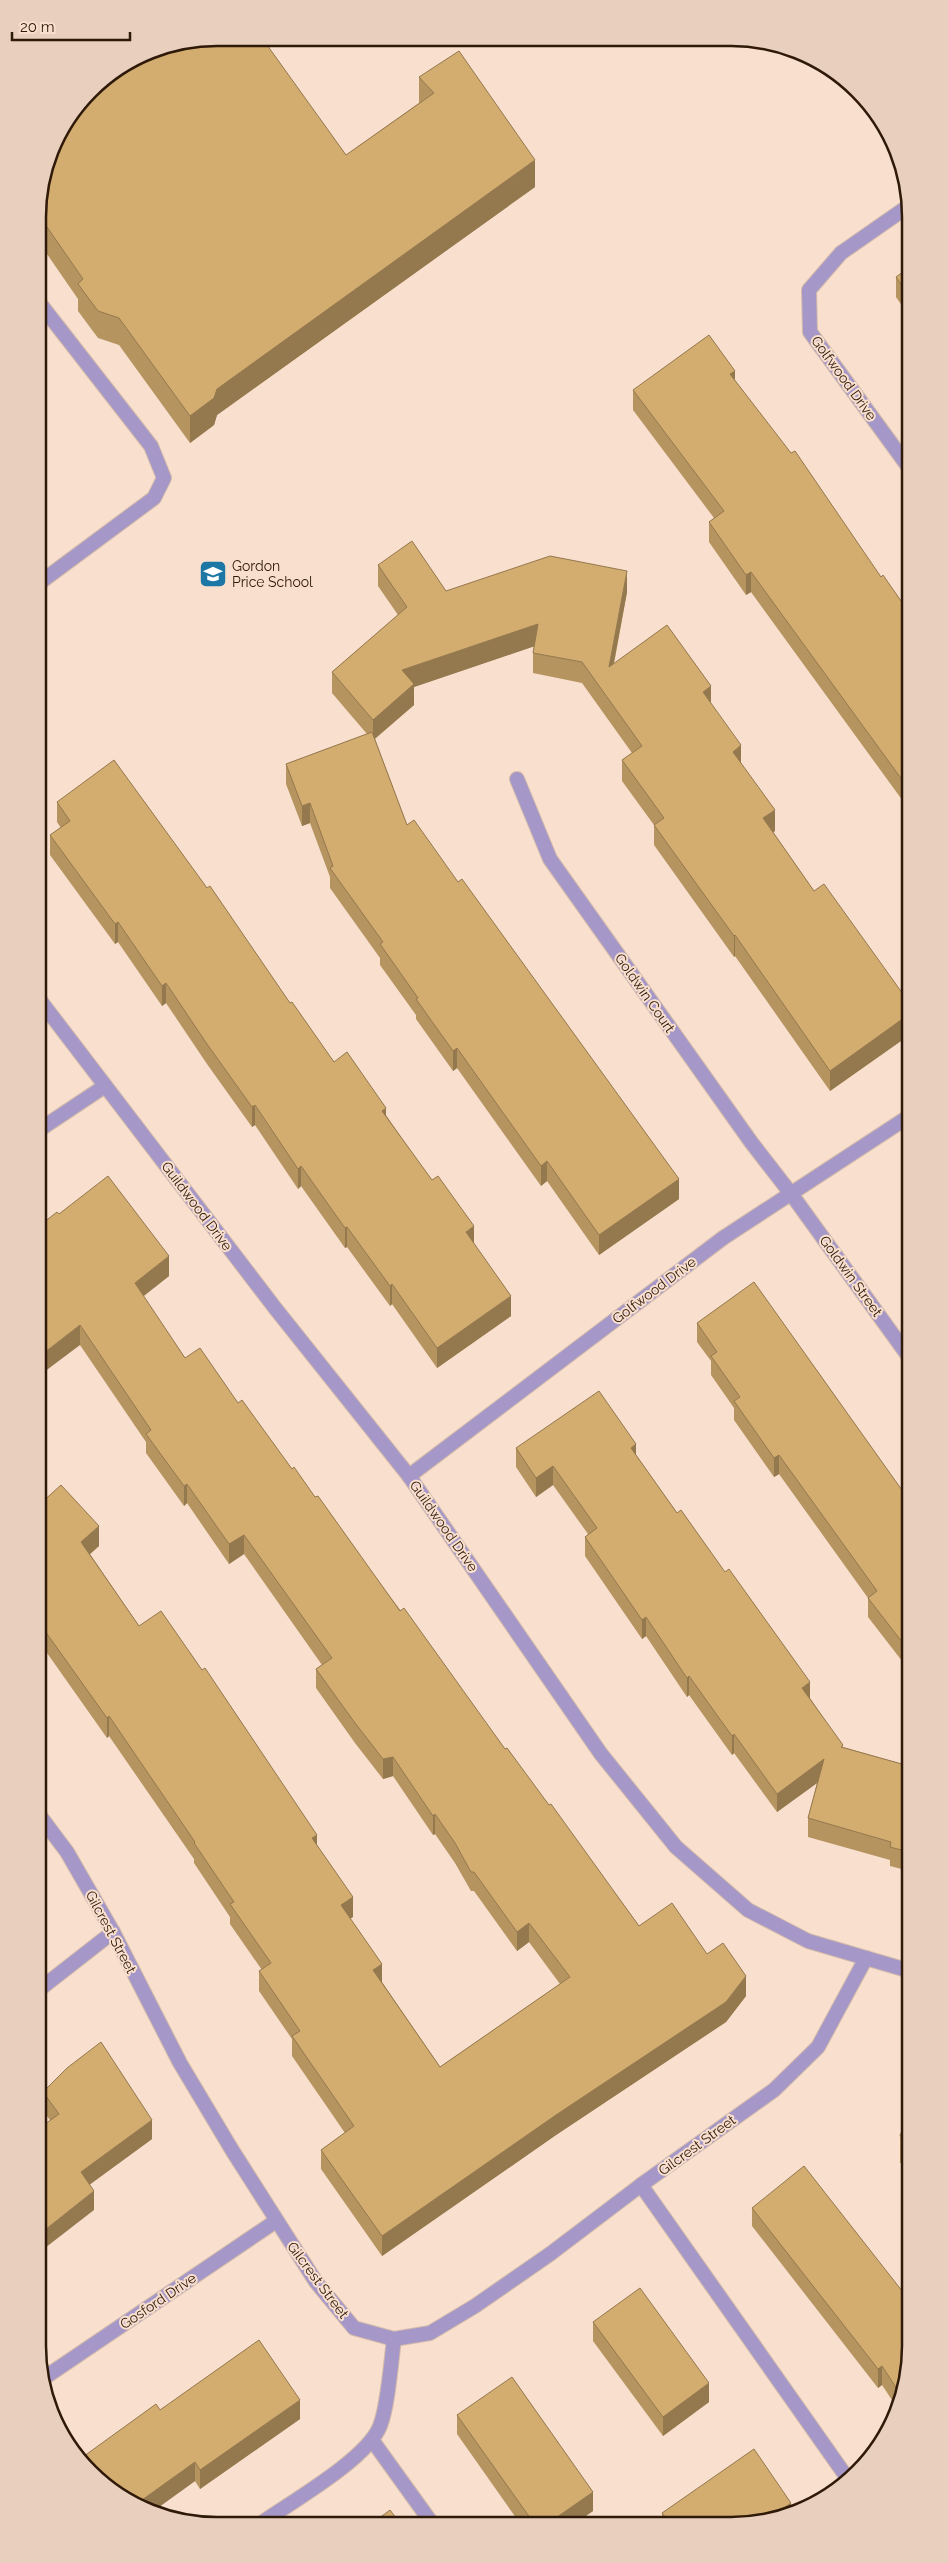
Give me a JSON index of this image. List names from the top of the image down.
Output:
{
  "streets": {
    "street": [
      "Golfwood Drive",
      "Goldwin Court",
      "Guildwood Drive",
      "Goldwin Street",
      "Gilcrest Street",
      "Gosford Drive"
    ]
  },
  "crossings": [
    ["Golfwood Drive", "Goldwin Court"],
    ["Golfwood Drive", "Guildwood Drive"],
    ["Golfwood Drive", "Goldwin Street"],
    ["Goldwin Court", "Goldwin Street"],
    ["Guildwood Drive", "Gilcrest Street"],
    ["Gilcrest Street", "Gosford Drive"]
  ],
  "places": {
    "school or university": ["Gordon Price School"]
  },
  "scale_bar": "20 m"
}
